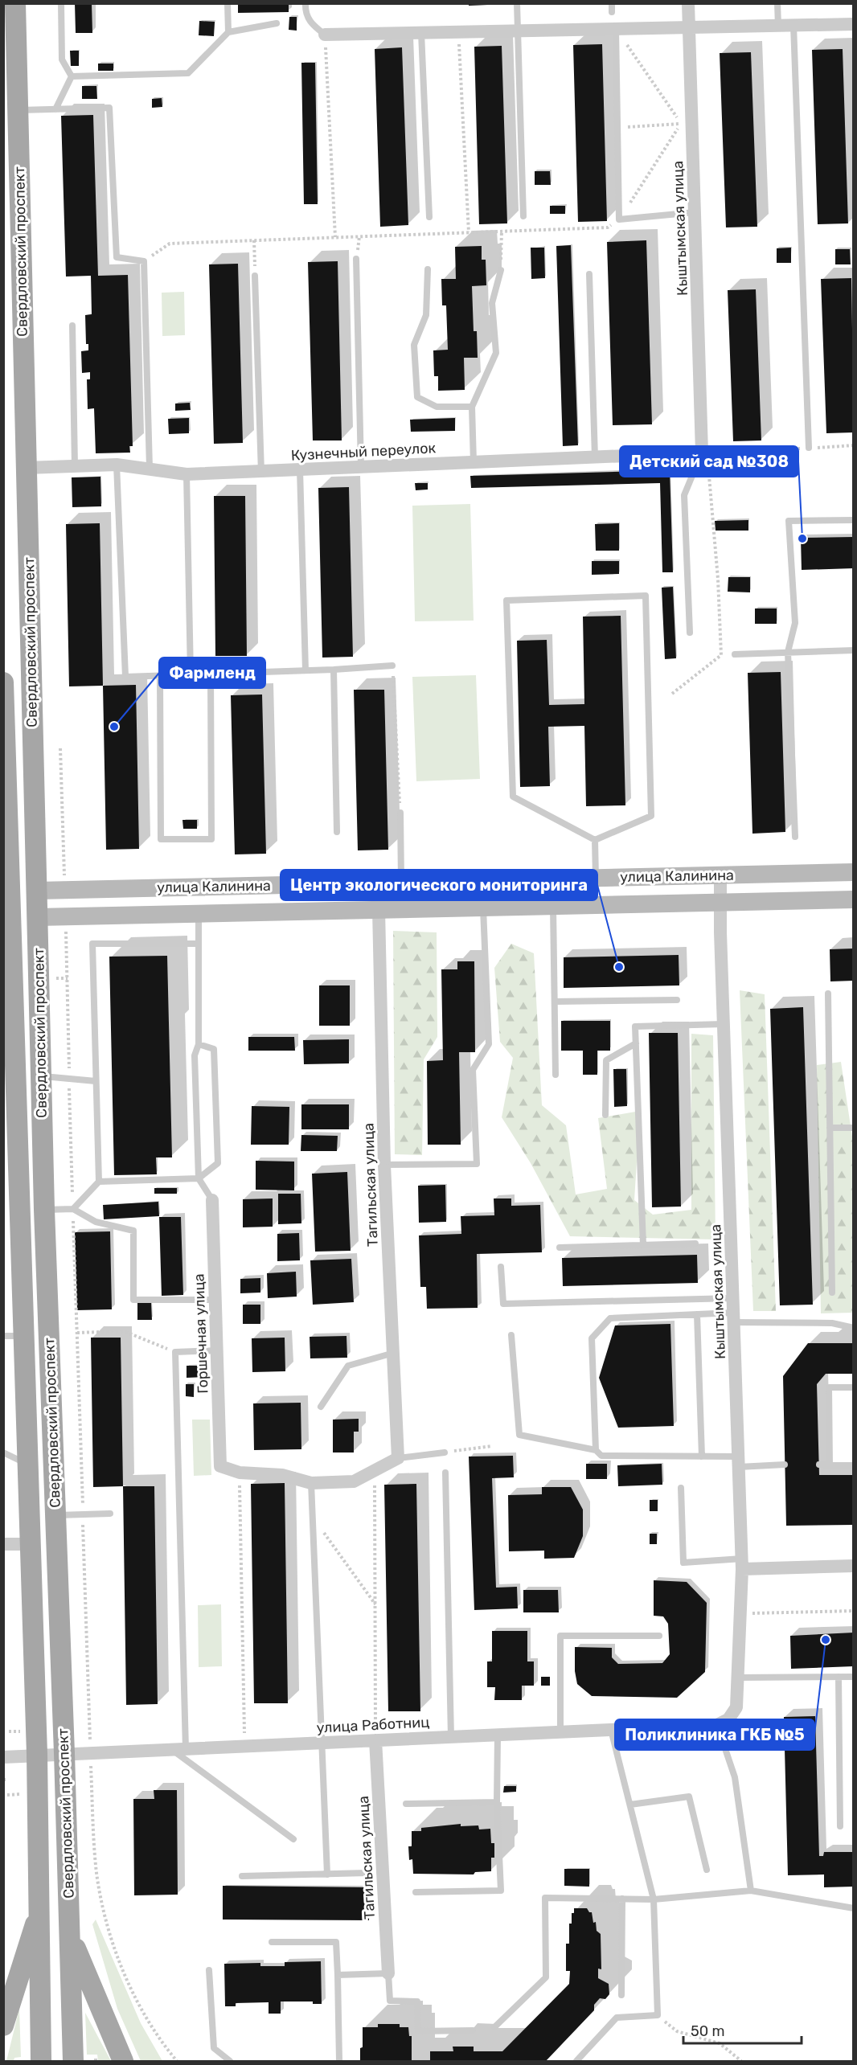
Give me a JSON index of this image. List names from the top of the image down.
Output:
{
  "streets": {
    "main road": ["Свердловский проспект", "улица Калинина"],
    "street": [
      "Кыштымская улица",
      "Кузнечный переулок",
      "Тагильская улица",
      "Горшечная улица",
      "улица Работниц"
    ]
  },
  "crossings": [
    ["Кыштымская улица", "Кузнечный переулок"],
    ["Кыштымская улица", "улица Калинина"],
    ["Кыштымская улица", "улица Работниц"],
    ["Свердловский проспект", "Кузнечный переулок"],
    ["Свердловский проспект", "улица Калинина"],
    ["Свердловский проспект", "улица Работниц"],
    ["улица Калинина", "Тагильская улица"],
    ["Тагильская улица", "улица Работниц"]
  ],
  "places": [
    "Детский сад №308",
    "Фармленд",
    "Центр экологического мониторинга",
    "Поликлиника ГКБ №5"
  ],
  "scale_bar": "50 m"
}
